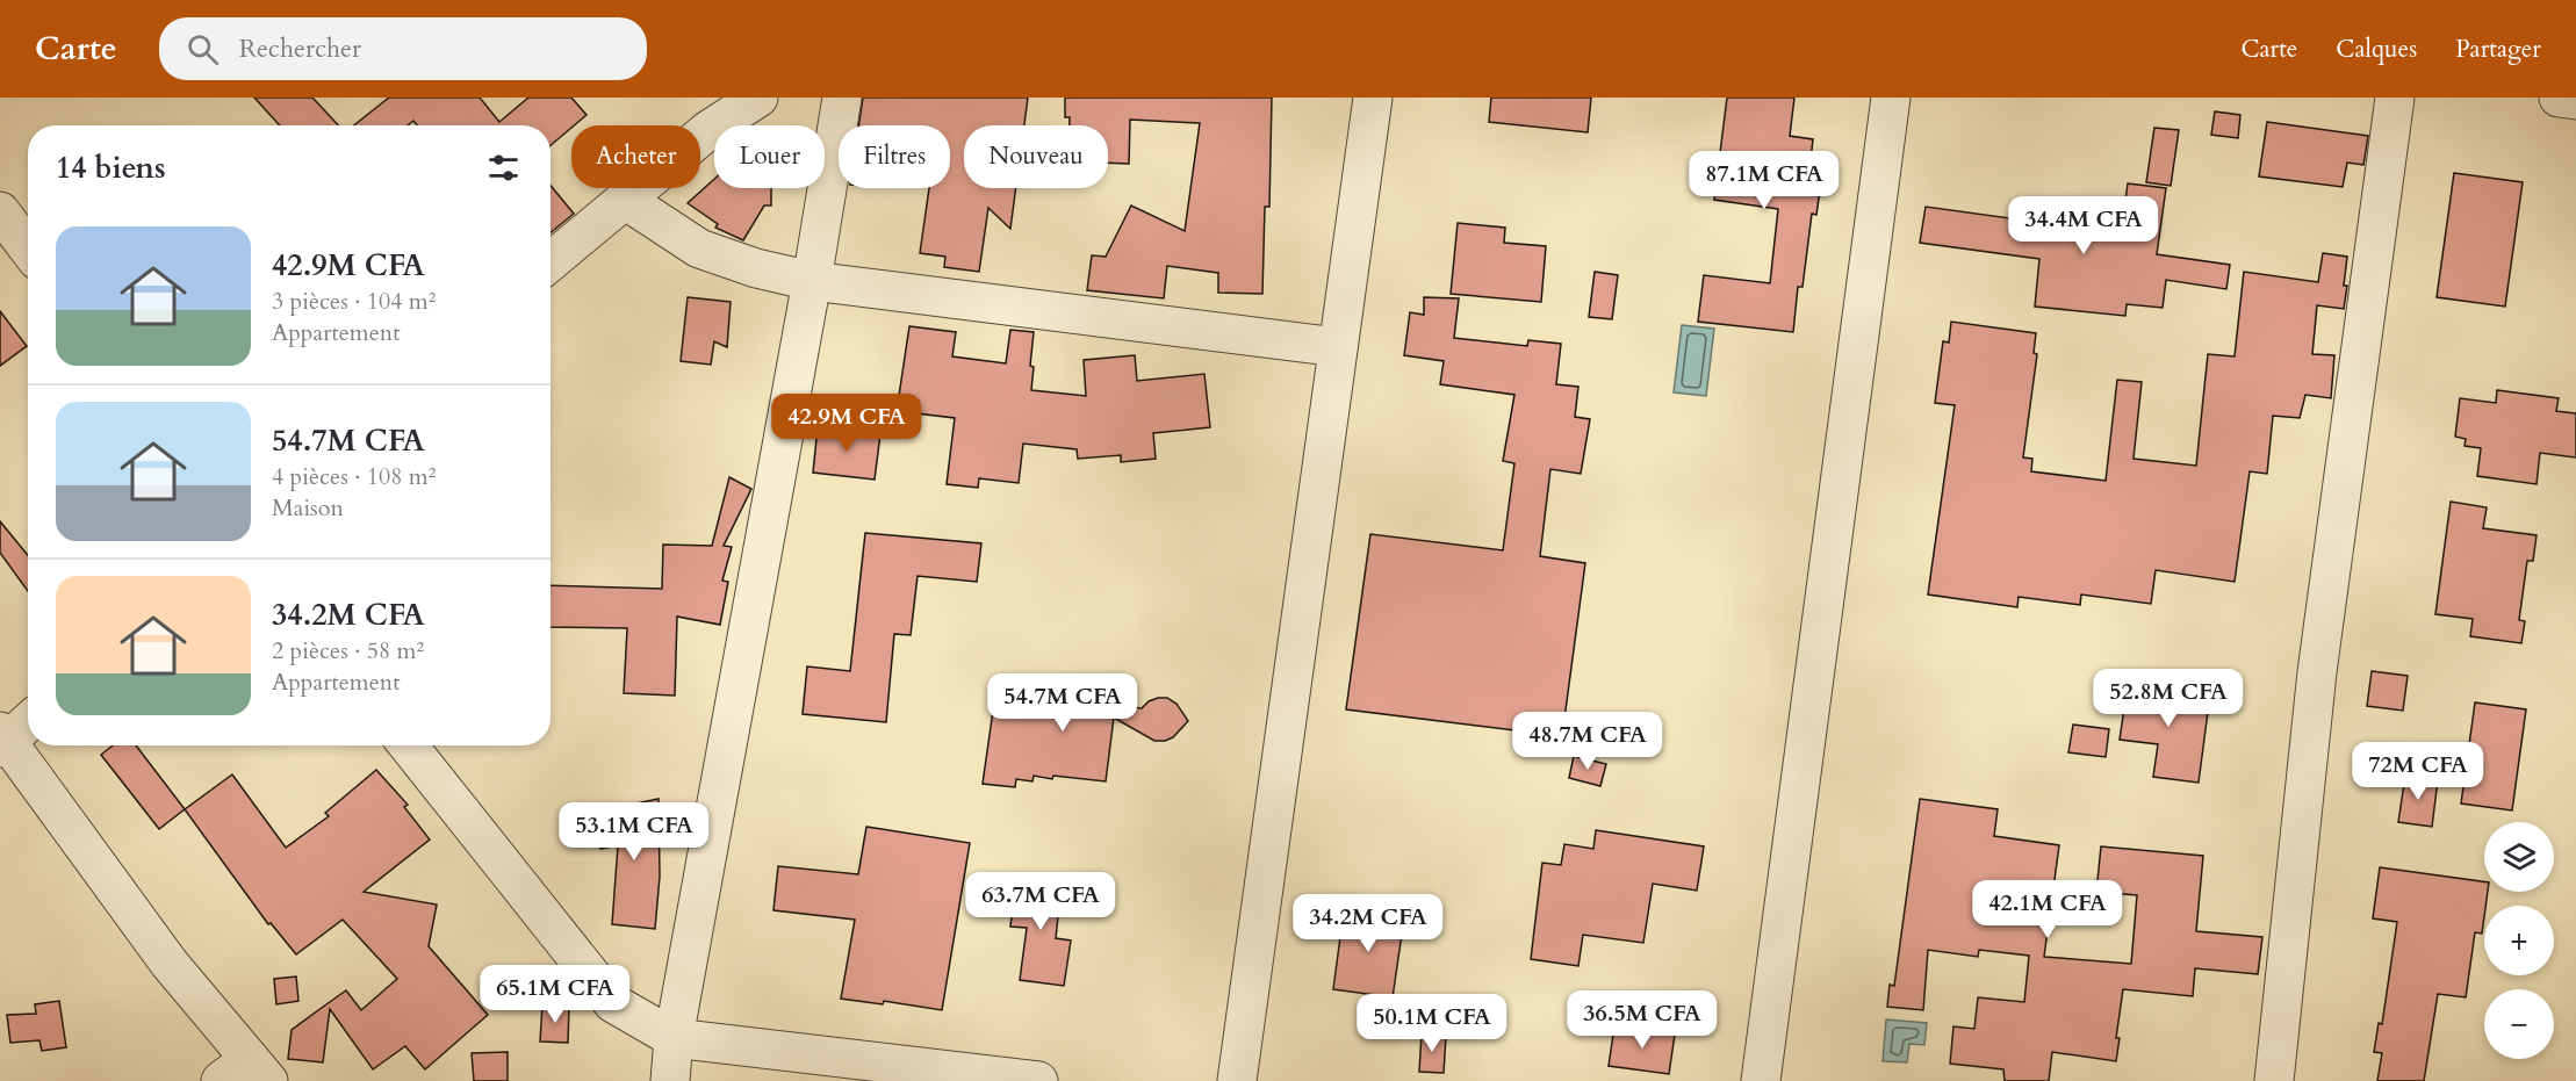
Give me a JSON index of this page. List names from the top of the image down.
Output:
{
  "page": {
    "header": "Carte",
    "search": "Rechercher",
    "nav": ["Carte", "Calques", "Partager"],
    "chip": [
      "Acheter",
      "Louer",
      "Filtres",
      "Nouveau"
    ],
    "heading": "14 biens",
    "price": [
      "87.1M CFA",
      "34.4M CFA",
      "42.9M CFA",
      "52.8M CFA",
      "54.7M CFA",
      "48.7M CFA",
      "72M CFA",
      "53.1M CFA",
      "63.7M CFA",
      "42.1M CFA",
      "34.2M CFA",
      "65.1M CFA",
      "36.5M CFA",
      "50.1M CFA"
    ],
    "list": [
      {
        "name": "42.9M CFA",
        "note": "3 pièces · 104 m² · Appartement"
      },
      {
        "name": "54.7M CFA",
        "note": "4 pièces · 108 m² · Maison"
      },
      {
        "name": "34.2M CFA",
        "note": "2 pièces · 58 m² · Appartement"
      }
    ],
    "map_buttons": ["+", "−"]
  }
}
